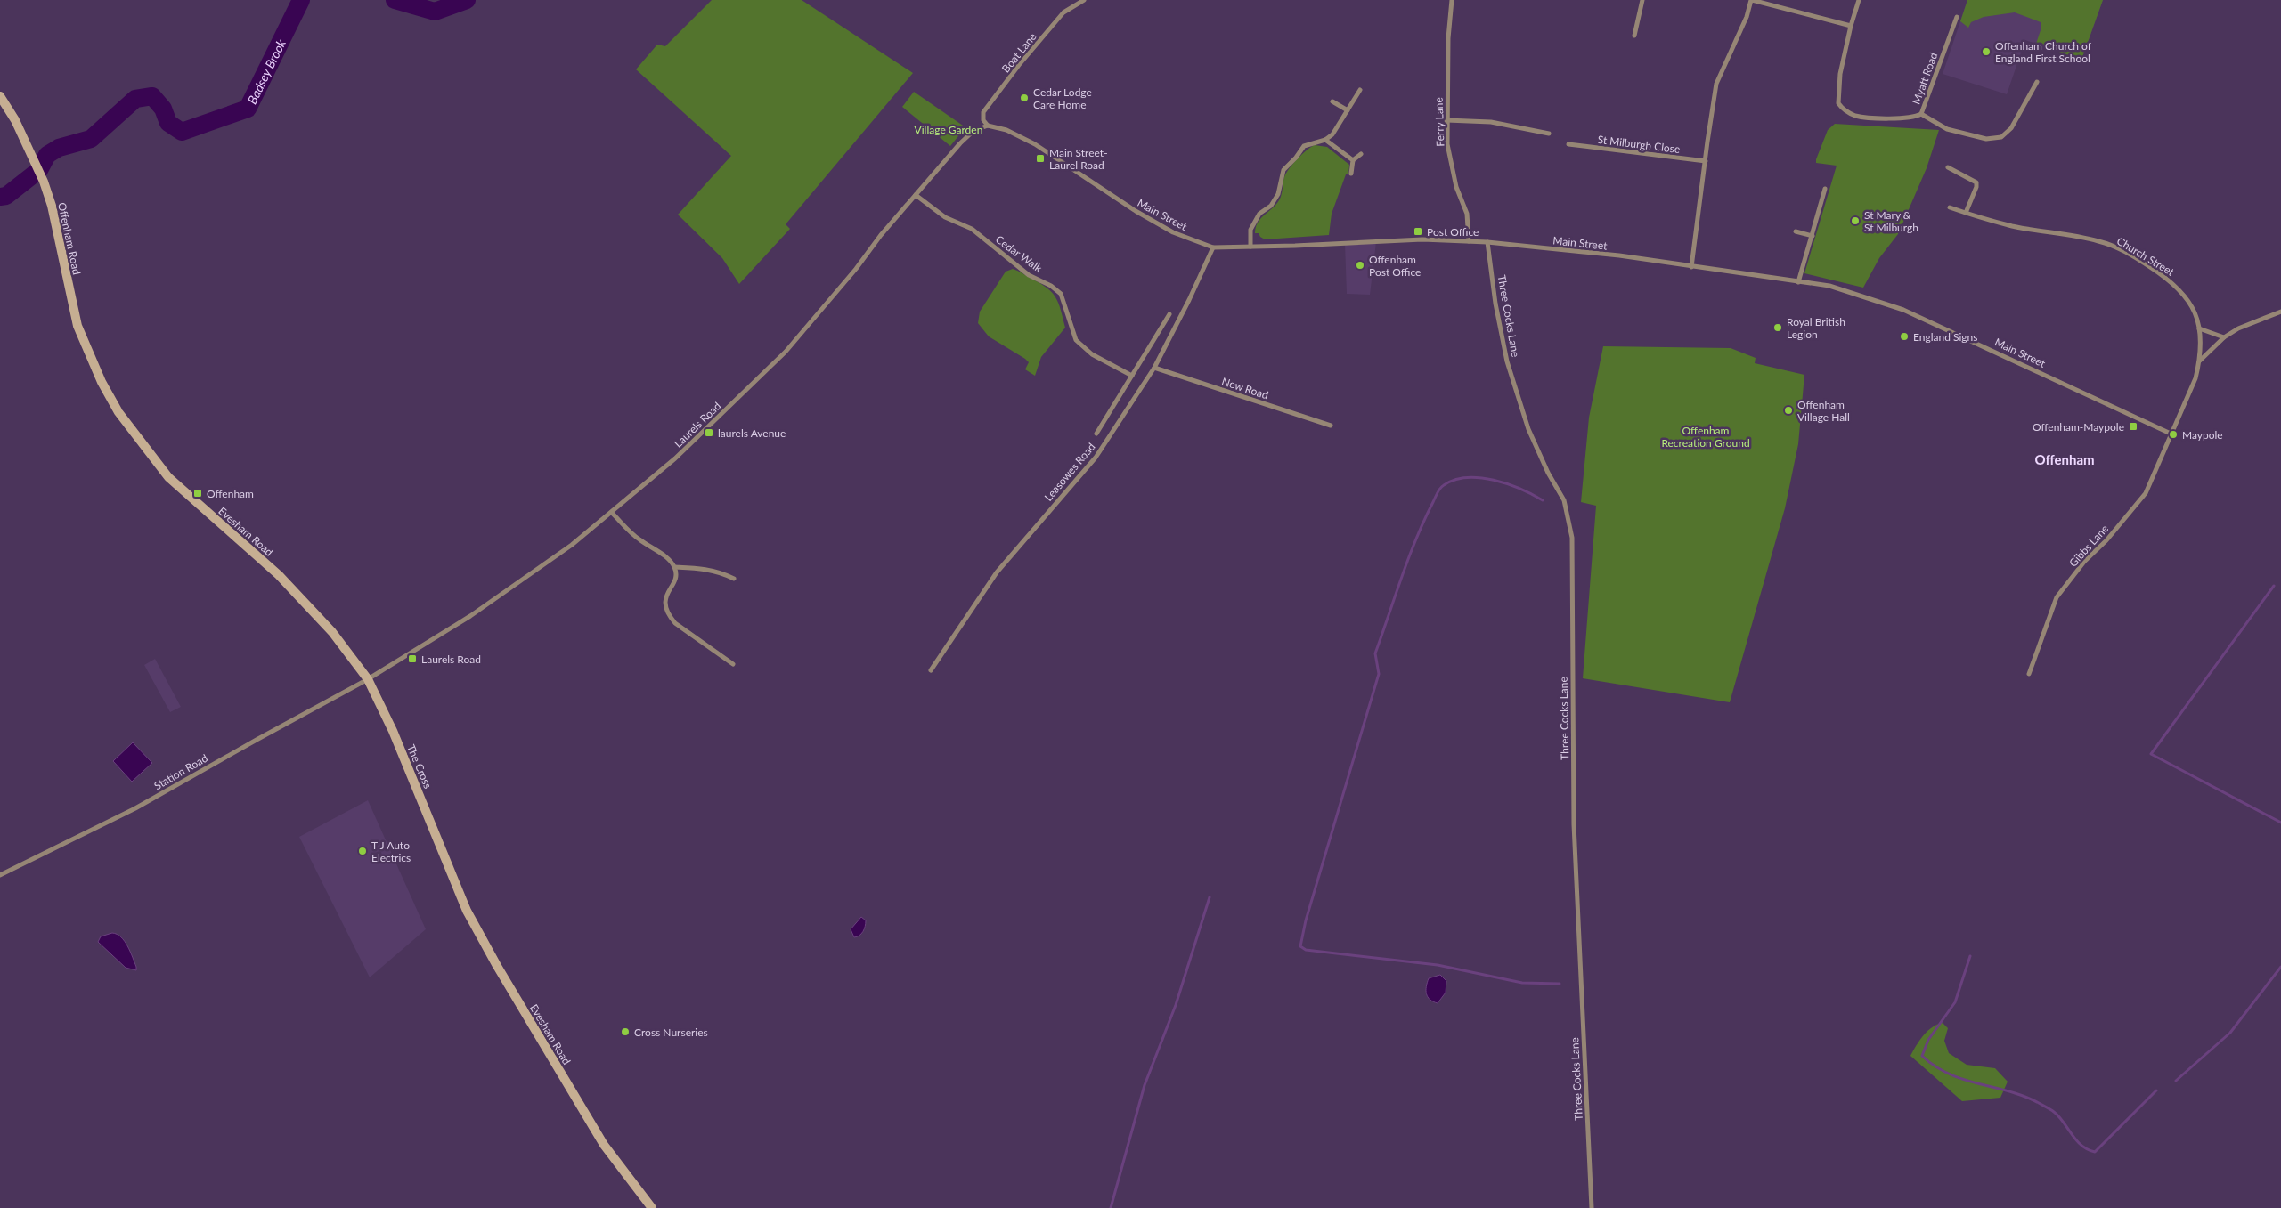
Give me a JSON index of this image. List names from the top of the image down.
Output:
{
  "streets": {
    "main road": ["Offenham Road", "Evesham Road", "The Cross"],
    "street": [
      "Boat Lane",
      "Myatt Road",
      "Ferry Lane",
      "St Milburgh Close",
      "Main Street",
      "Cedar Walk",
      "Church Street",
      "Three Cocks Lane",
      "New Road",
      "Laurels Road",
      "Leasowes Road",
      "Gibbs Lane",
      "Station Road"
    ]
  },
  "crossings": [
    ["Boat Lane", "Main Street"],
    ["Boat Lane", "Laurels Road"],
    ["Ferry Lane", "Main Street"],
    ["Main Street", "Church Street"],
    ["Main Street", "Three Cocks Lane"],
    ["Main Street", "Laurels Road"],
    ["Main Street", "Leasowes Road"],
    ["Main Street", "Gibbs Lane"],
    ["Offenham Road", "Evesham Road"],
    ["Cedar Walk", "Laurels Road"],
    ["Church Street", "Gibbs Lane"],
    ["New Road", "Leasowes Road"],
    ["Laurels Road", "Evesham Road"],
    ["Laurels Road", "The Cross"],
    ["Laurels Road", "Station Road"],
    ["Evesham Road", "The Cross"],
    ["Evesham Road", "Station Road"],
    ["The Cross", "Station Road"]
  ],
  "districts": ["Offenham"],
  "water": ["Badsey Brook"],
  "parks": ["Village Garden", "Offenham Recreation Ground"],
  "places": {
    "other": [
      "Offenham Church of England First School",
      "Cedar Lodge Care Home",
      "St Mary & St Milburgh",
      "Offenham Post Office",
      "Royal British Legion",
      "England Signs",
      "Offenham Village Hall",
      "Maypole",
      "T J Auto Electrics",
      "Cross Nurseries"
    ],
    "transit": [
      "Main Street- Laurel Road",
      "Post Office",
      "Offenham-Maypole",
      "laurels Avenue",
      "Offenham",
      "Laurels Road"
    ]
  }
}
